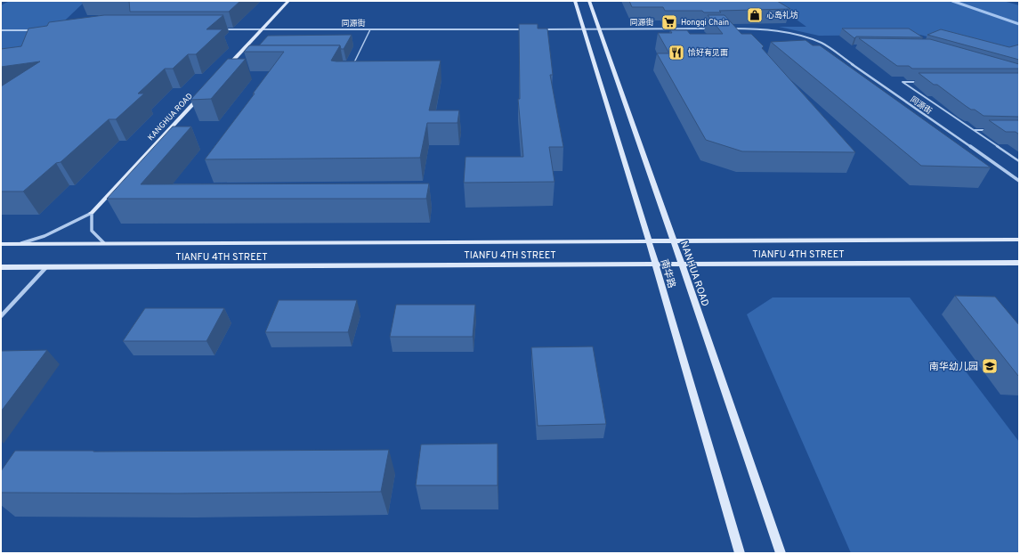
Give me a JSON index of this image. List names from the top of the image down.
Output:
{
  "streets": {
    "main road": [
      "KANGHUA ROAD",
      "TIANFU 4TH STREET",
      "南华路",
      "NANHUA ROAD"
    ],
    "street": ["同源街"]
  },
  "crossings": [
    ["同源街", "南华路"],
    ["同源街", "NANHUA ROAD"],
    ["TIANFU 4TH STREET", "南华路"],
    ["TIANFU 4TH STREET", "NANHUA ROAD"]
  ],
  "places": {
    "shop": ["心岛礼坊"],
    "supermarket": ["Hongqi Chain"],
    "restaurant": ["恰好有见面"],
    "school or university": ["南华幼儿园"]
  }
}
